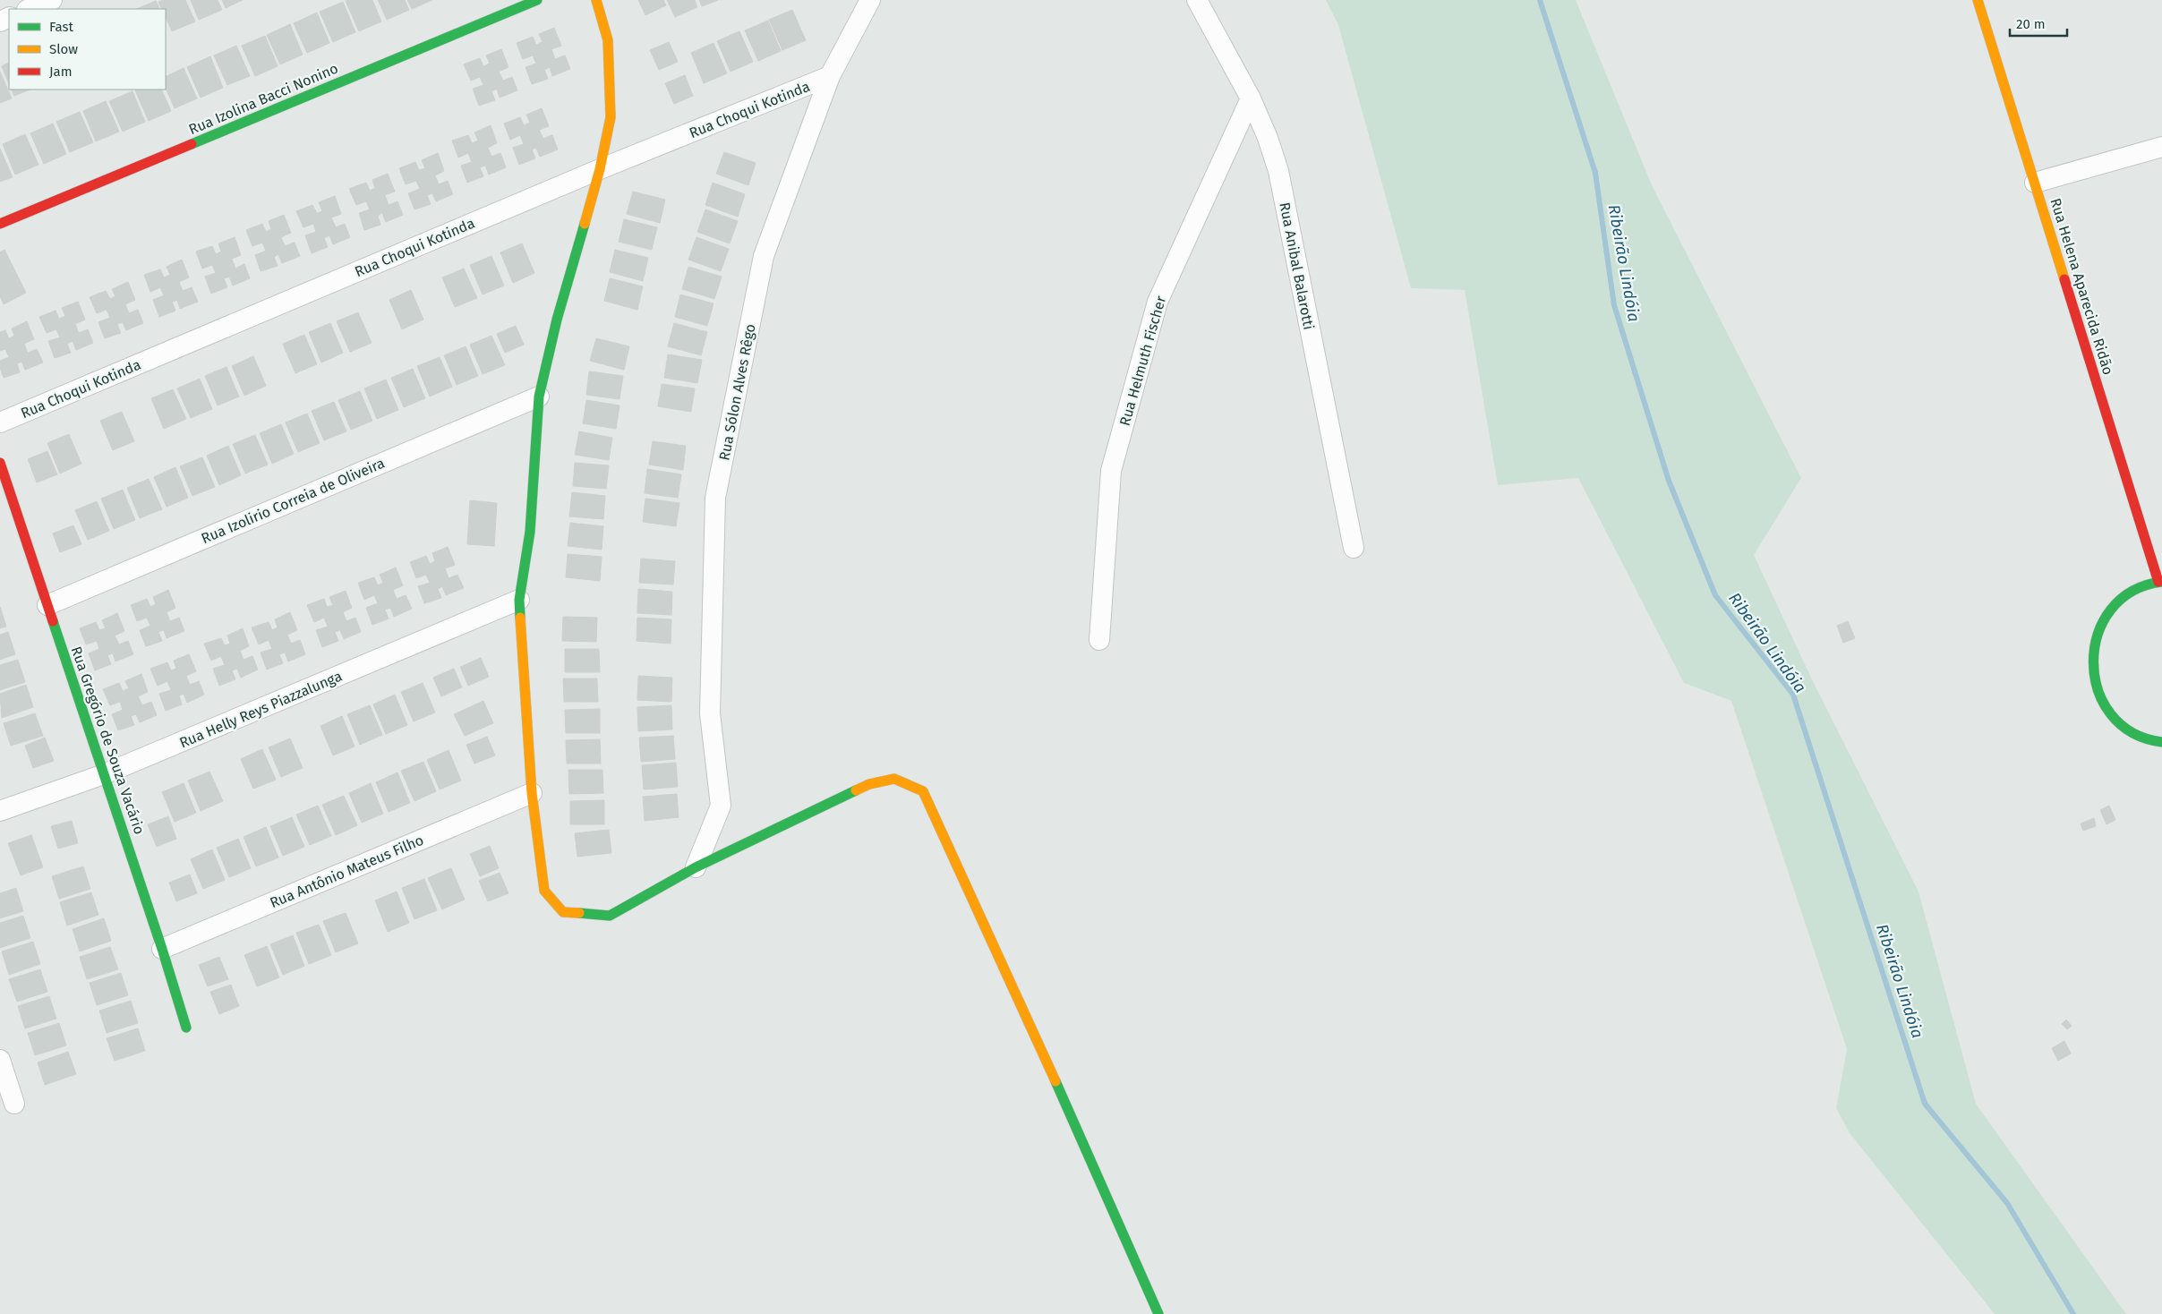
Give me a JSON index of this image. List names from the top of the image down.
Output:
{
  "streets": {
    "street": [
      "Rua Izolina Bacci Nonino",
      "Rua Choqui Kotinda",
      "Rua Anibal Balarotti",
      "Rua Helena Aparecida Ridão",
      "Rua Helmuth Fischer",
      "Rua Sólon Alves Rêgo",
      "Rua Izolirio Correia de Oliveira",
      "Rua Helly Reys Piazzalunga",
      "Rua Gregório de Souza Vacário",
      "Rua Antônio Mateus Filho"
    ]
  },
  "crossings": [
    ["Rua Choqui Kotinda", "Rua Sólon Alves Rêgo"],
    ["Rua Anibal Balarotti", "Rua Helmuth Fischer"],
    ["Rua Izolirio Correia de Oliveira", "Rua Gregório de Souza Vacário"],
    ["Rua Helly Reys Piazzalunga", "Rua Gregório de Souza Vacário"],
    ["Rua Gregório de Souza Vacário", "Rua Antônio Mateus Filho"]
  ],
  "water": ["Ribeirão Lindóia"],
  "legend": ["Fast", "Slow", "Jam"],
  "scale_bar": "20 m"
}
